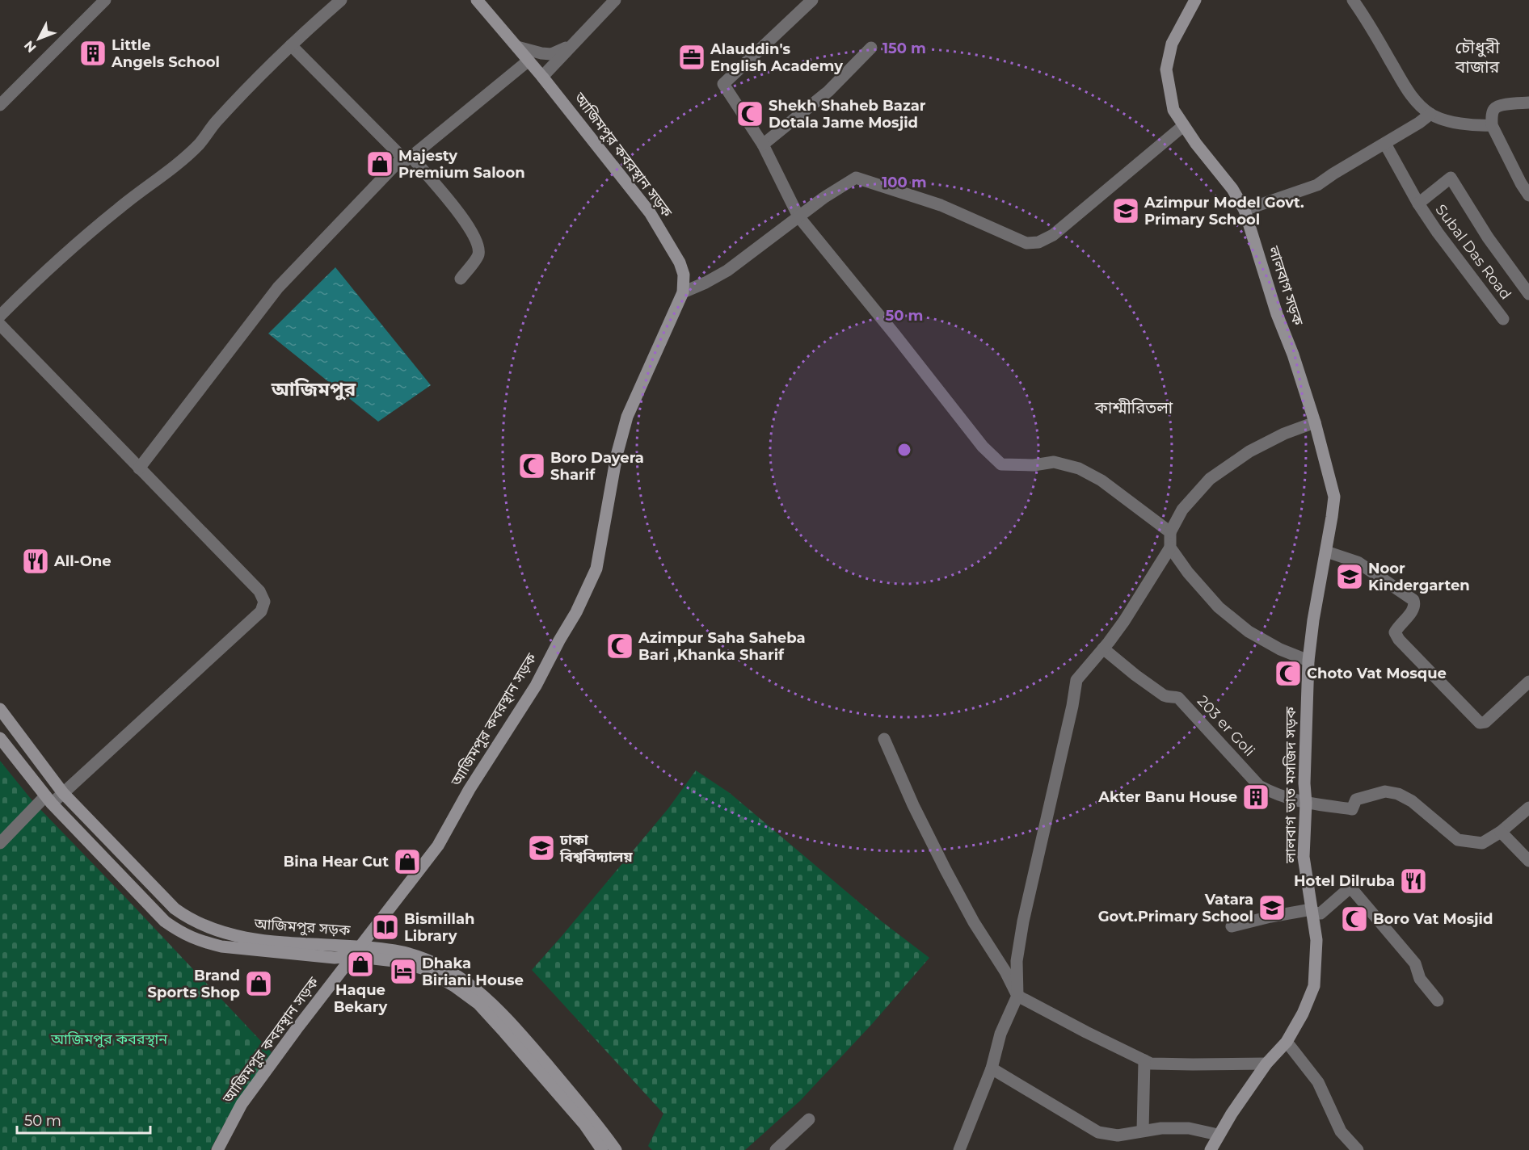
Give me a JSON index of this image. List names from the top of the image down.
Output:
{
  "streets": {
    "street": [
      "আজিমপুর কবরস্থান সড়ক",
      "Subal Das Road",
      "লালবাগ সড়ক",
      "203 er Goli",
      "লালবাগ ভাত মসজিদ সড়ক",
      "আজিমপুর সড়ক"
    ]
  },
  "crossings": [
    ["আজিমপুর কবরস্থান সড়ক", "আজিমপুর সড়ক"],
    ["লালবাগ সড়ক", "লালবাগ ভাত মসজিদ সড়ক"],
    ["203 er Goli", "লালবাগ ভাত মসজিদ সড়ক"]
  ],
  "districts": ["চৌধুরী বাজার", "আজিমপুর", "কাশ্মীরিতলা"],
  "parks": ["আজিমপুর কবরস্থান"],
  "places": {
    "building": ["Little Angels School", "Akter Banu House"],
    "office": ["Alauddin's English Academy"],
    "mosque": [
      "Shekh Shaheb Bazar Dotala Jame Mosjid",
      "Boro Dayera Sharif",
      "Azimpur Saha Saheba Bari ,Khanka Sharif",
      "Choto Vat Mosque",
      "Boro Vat Mosjid"
    ],
    "shop": [
      "Majesty Premium Saloon",
      "Bina Hear Cut",
      "Haque Bekary",
      "Brand Sports Shop"
    ],
    "school or university": [
      "Azimpur Model Govt. Primary School",
      "Noor Kindergarten",
      "ঢাকা বিশ্ববিদ্যালয়",
      "Vatara Govt.Primary School"
    ],
    "restaurant": ["All-One", "Hotel Dilruba"],
    "library": ["Bismillah Library"],
    "hotel": ["Dhaka Biriani House"]
  },
  "scale_bar": "50 m",
  "north": "bottom left",
  "rings": ["150 m", "100 m", "50 m"]
}
